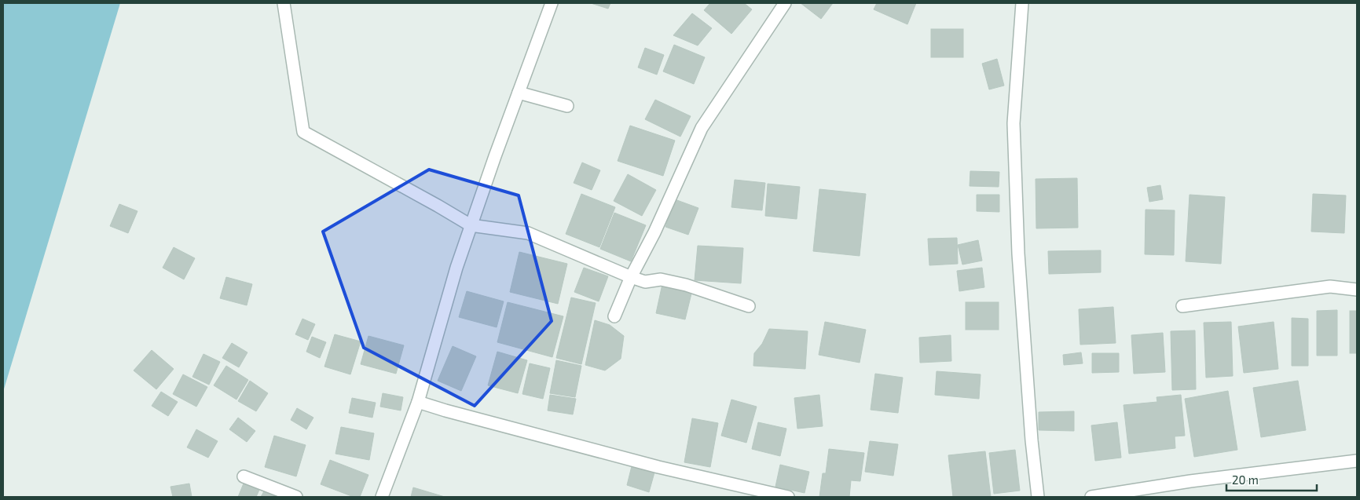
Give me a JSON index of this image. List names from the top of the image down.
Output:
{
  "scale_bar": "20 m"
}
